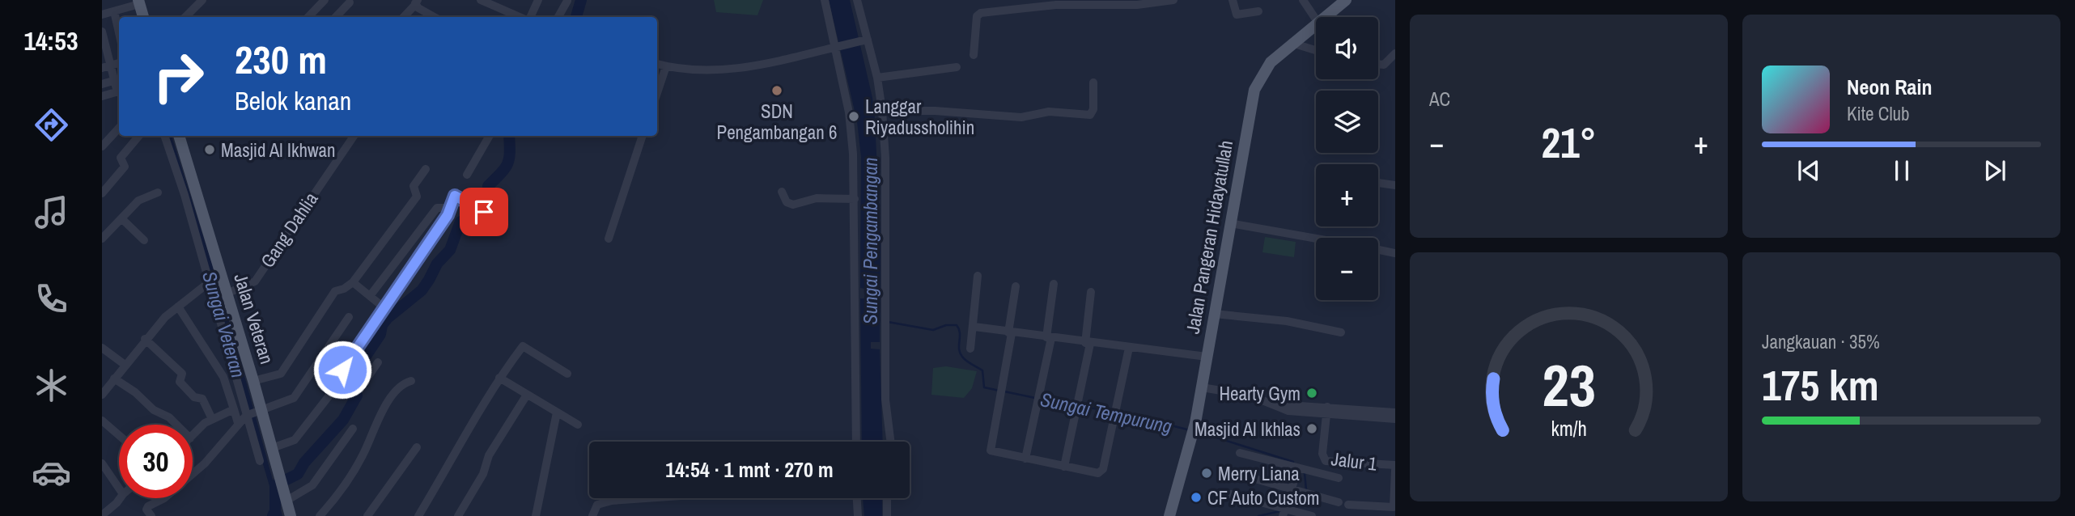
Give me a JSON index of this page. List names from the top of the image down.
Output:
{
  "streets": {
    "main road": ["Jalan Pangeran Hidayatullah", "Jalan Veteran"],
    "street": ["Gang Dahlia", "Jalur 1"]
  },
  "crossings": [
    ["Gang Dahlia", "Jalan Veteran"]
  ],
  "water": ["Sungai Pengambangan", "Sungai Veteran", "Sungai Tempurung"],
  "places": [
    "SDN Pengambangan 6",
    "Langgar Riyadussholihin",
    "Masjid Al Ikhwan",
    "Hearty Gym",
    "Masjid Al Ikhlas",
    "Merry Liana",
    "CF Auto Custom"
  ],
  "page": {
    "tabs": "14:53",
    "tile": [
      "AC",
      ["Jangkauan · 35%", "175 km"]
    ],
    "map_buttons": ["+", "−"],
    "turn": ["230 m", "Belok kanan"],
    "song": ["Neon Rain", "Kite Club"],
    "heat": ["−", "21°", "+"],
    "limit": "30",
    "trip": "14:54 · 1 mnt · 270 m",
    "gauge": ["23", "km/h"]
  }
}
